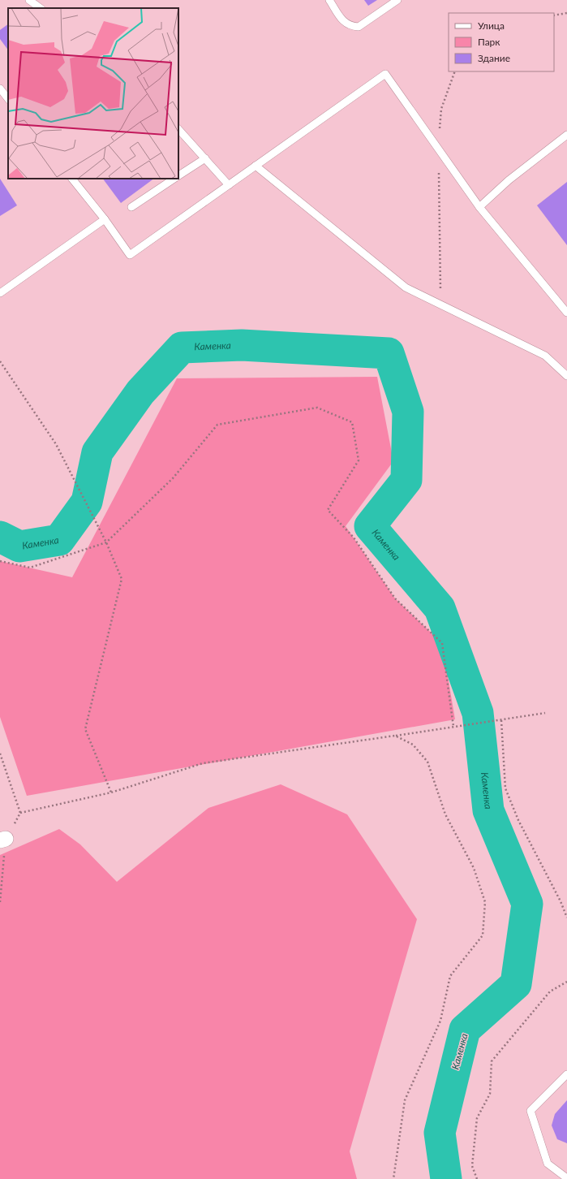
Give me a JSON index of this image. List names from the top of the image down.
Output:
{
  "water": ["Каменка"],
  "legend": ["Улица", "Парк", "Здание"]
}
